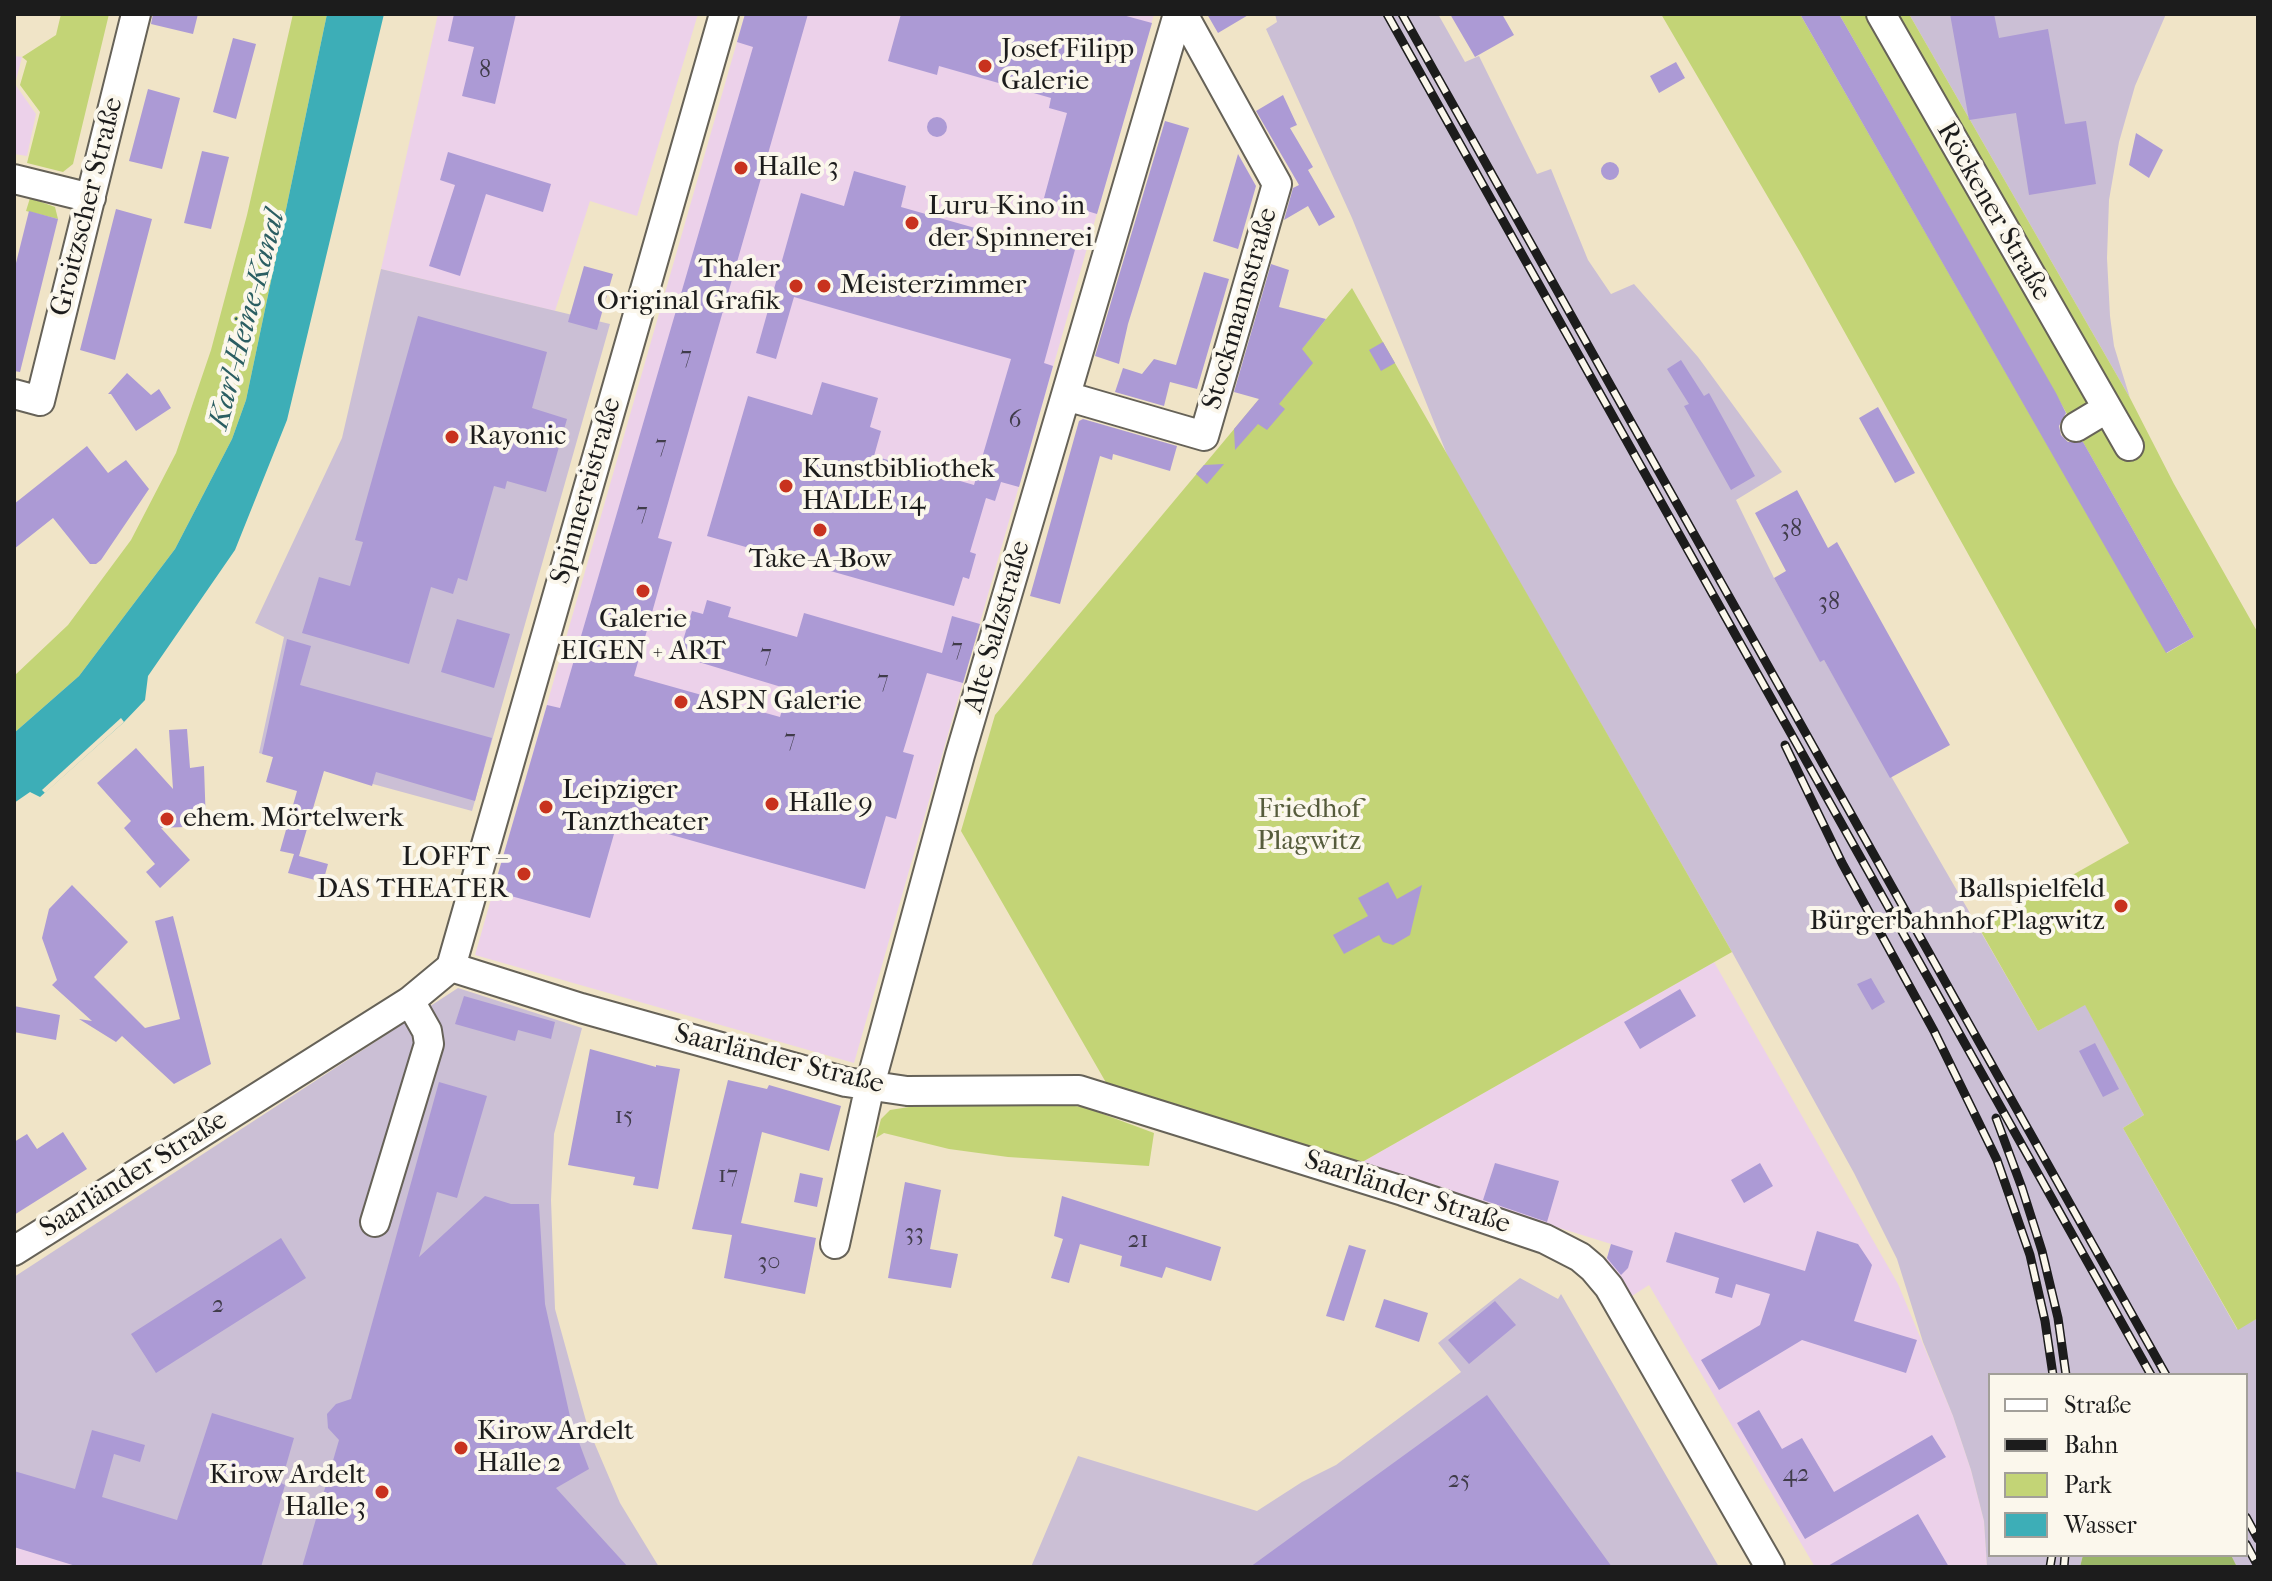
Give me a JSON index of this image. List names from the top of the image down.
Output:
{
  "streets": {
    "street": [
      "Groitzscher Straße",
      "Röckener Straße",
      "Stockmannstraße",
      "Spinnereistraße",
      "Alte Salzstraße",
      "Saarländer Straße"
    ]
  },
  "crossings": [
    ["Stockmannstraße", "Alte Salzstraße"],
    ["Spinnereistraße", "Saarländer Straße"],
    ["Alte Salzstraße", "Saarländer Straße"]
  ],
  "water": ["Karl-Heine-Kanal"],
  "parks": ["Friedhof Plagwitz"],
  "places": [
    "Josef Filipp Galerie",
    "Halle 3",
    "Luru-Kino in der Spinnerei",
    "Thaler Original Grafik",
    "Meisterzimmer",
    "Rayonic",
    "Kunstbibliothek HALLE 14",
    "Take-A-Bow",
    "Galerie EIGEN + ART",
    "ASPN Galerie",
    "Halle 9",
    "Leipziger Tanztheater",
    "ehem. Mörtelwerk",
    "LOFFT – DAS THEATER",
    "Ballspielfeld Bürgerbahnhof Plagwitz",
    "Kirow Ardelt Halle 2",
    "Kirow Ardelt Halle 3"
  ],
  "house_numbers": [
    "8",
    "7",
    "6",
    "7",
    "7",
    "38",
    "38",
    "7",
    "7",
    "7",
    "7",
    "15",
    "17",
    "33",
    "21",
    "30",
    "2",
    "42",
    "25"
  ],
  "legend": [
    "Straße",
    "Bahn",
    "Park",
    "Wasser"
  ]
}
